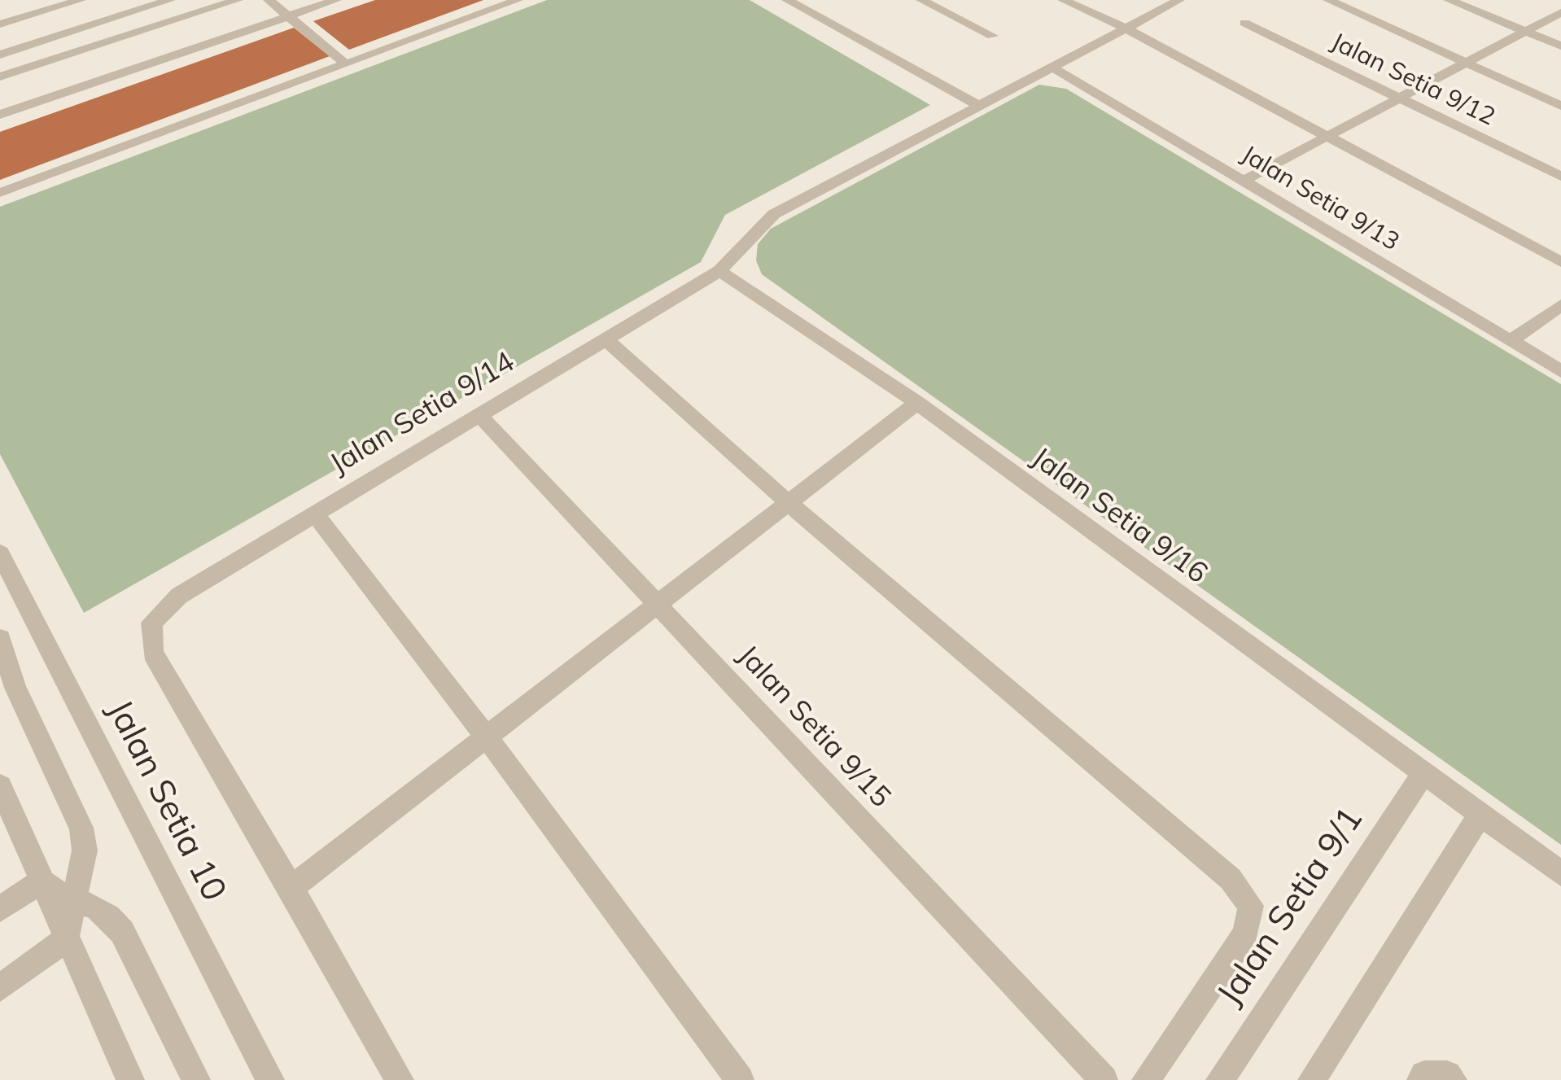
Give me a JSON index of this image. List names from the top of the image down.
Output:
{
  "streets": {
    "street": [
      "Jalan Setia 9/12",
      "Jalan Setia 9/13",
      "Jalan Setia 9/14",
      "Jalan Setia 9/16",
      "Jalan Setia 9/15",
      "Jalan Setia 10",
      "Jalan Setia 9/1"
    ]
  },
  "crossings": [
    ["Jalan Setia 9/13", "Jalan Setia 9/14"],
    ["Jalan Setia 9/14", "Jalan Setia 9/16"],
    ["Jalan Setia 9/14", "Jalan Setia 9/15"],
    ["Jalan Setia 9/16", "Jalan Setia 9/1"]
  ]
}
